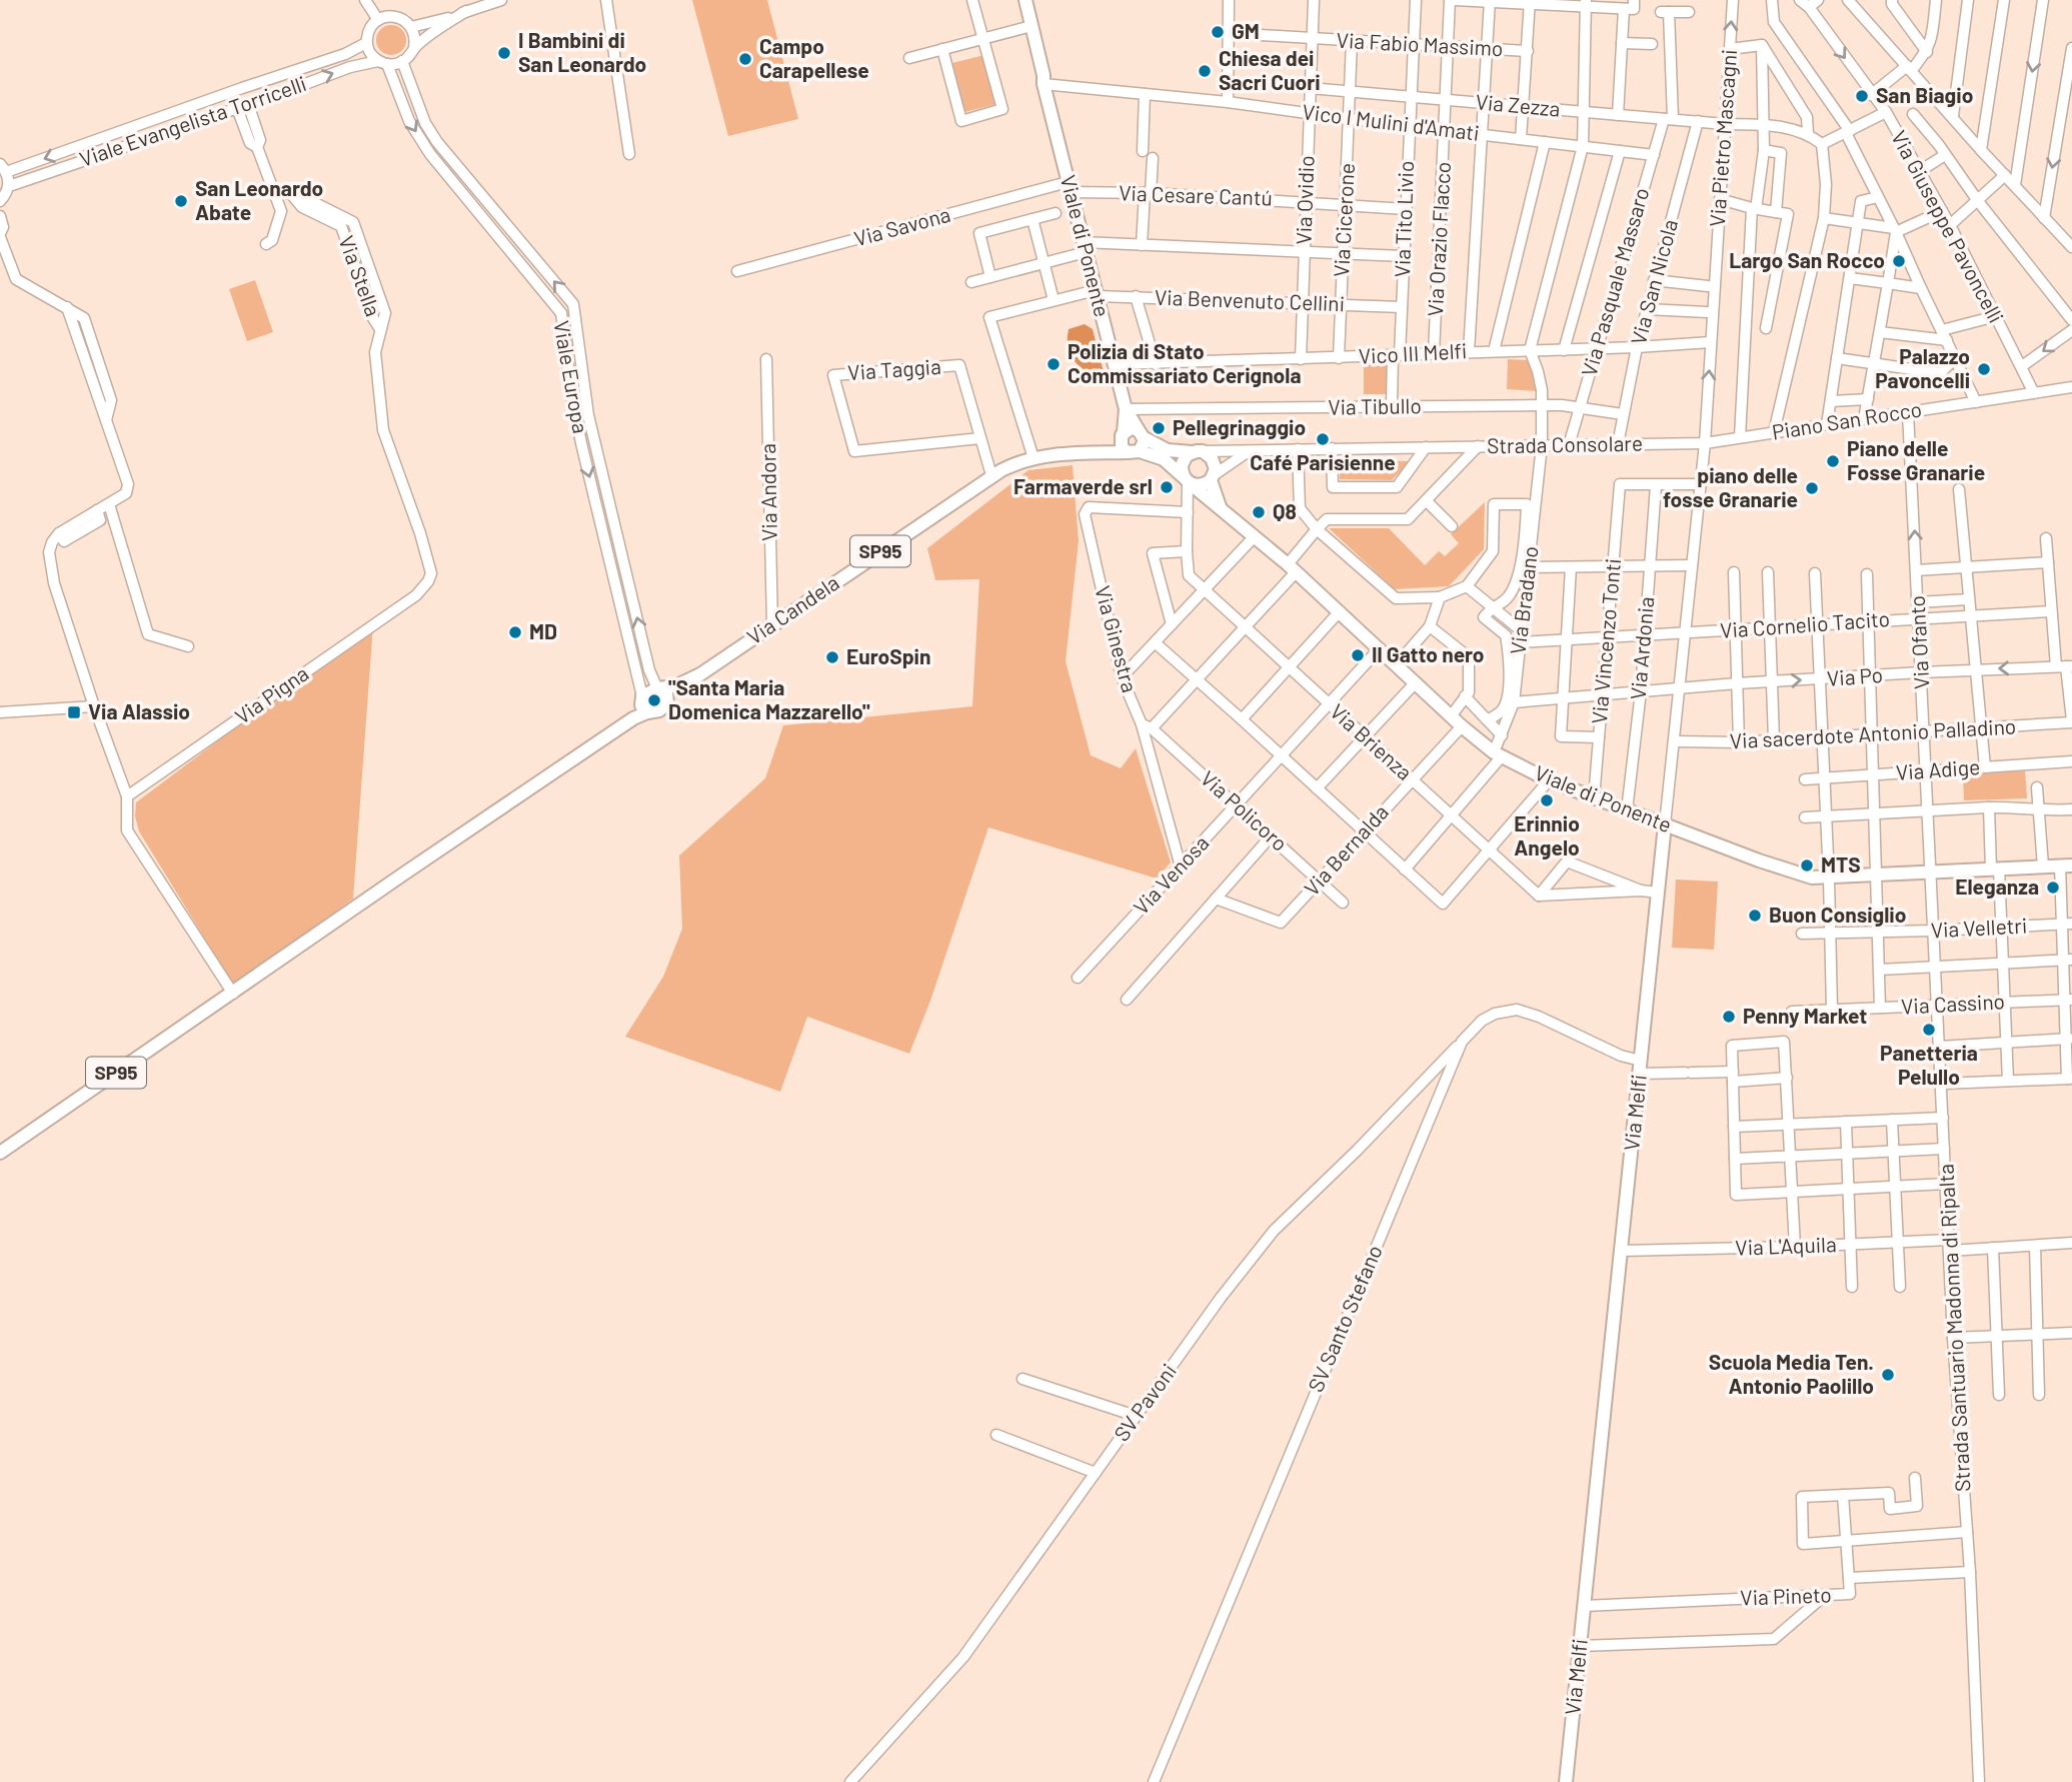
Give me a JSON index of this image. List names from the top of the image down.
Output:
{
  "streets": {
    "main road": [
      "Viale di Ponente",
      "SP95",
      "Via Candela",
      "Via Melfi"
    ],
    "street": [
      "Via Fabio Massimo",
      "Via Zezza",
      "Viale Evangelista Torricelli",
      "Vico I Mulini d'Amati",
      "Via Pietro Mascagni",
      "Via Cesare Cantú",
      "Via Ovidio",
      "Via Tito Livio",
      "Via Cicerone",
      "Via Savona",
      "Via Giuseppe Pavoncelli",
      "Via Orazio Flacco",
      "Via Stella",
      "Via Pasquale Massaro",
      "Via San Nicola",
      "Via Benvenuto Cellini",
      "Vico III Melfi",
      "Via Taggia",
      "Viale Europa",
      "Via Tibullo",
      "Piano San Rocco",
      "Strada Consolare",
      "Via Andora",
      "Via Bradano",
      "Via Cornelio Tacito",
      "Via Ginestra",
      "Via Vincenzo Tonti",
      "Via Ofanto",
      "Via Ardonia",
      "Via Po",
      "Via Pigna",
      "Via sacerdote Antonio Palladino",
      "Via Brienza",
      "Via Adige",
      "Via Policoro",
      "Via Bernalda",
      "Via Venosa",
      "Via Velletri",
      "Via Cassino",
      "Via L'Aquila",
      "SV Santo Stefano",
      "Strada Santuario Madonna di Ripalta",
      "SV Pavoni",
      "Via Pineto"
    ]
  },
  "crossings": [
    ["Via Fabio Massimo", "Via Ovidio"],
    ["Via Fabio Massimo", "Via Tito Livio"],
    ["Via Fabio Massimo", "Via Cicerone"],
    ["Via Fabio Massimo", "Via Orazio Flacco"],
    ["Via Zezza", "Via Pietro Mascagni"],
    ["Via Zezza", "Via Ovidio"],
    ["Via Zezza", "Via Tito Livio"],
    ["Via Zezza", "Via Cicerone"],
    ["Via Zezza", "Via Orazio Flacco"],
    ["Via Zezza", "Via Pasquale Massaro"],
    ["Via Zezza", "Via San Nicola"],
    ["Viale Evangelista Torricelli", "Viale Europa"],
    ["Vico I Mulini d'Amati", "Via Ovidio"],
    ["Vico I Mulini d'Amati", "Via Tito Livio"],
    ["Vico I Mulini d'Amati", "Via Cicerone"],
    ["Vico I Mulini d'Amati", "Via Orazio Flacco"],
    ["Vico I Mulini d'Amati", "Viale di Ponente"],
    ["Vico I Mulini d'Amati", "Via Pasquale Massaro"],
    ["Via Pietro Mascagni", "Vico III Melfi"],
    ["Via Pietro Mascagni", "Piano San Rocco"],
    ["Via Pietro Mascagni", "Strada Consolare"],
    ["Via Pietro Mascagni", "Via Melfi"],
    ["Via Cesare Cantú", "Via Ovidio"],
    ["Via Cesare Cantú", "Via Tito Livio"],
    ["Via Cesare Cantú", "Via Cicerone"],
    ["Via Cesare Cantú", "Via Savona"],
    ["Via Cesare Cantú", "Viale di Ponente"],
    ["Via Ovidio", "Via Benvenuto Cellini"],
    ["Via Ovidio", "Vico III Melfi"],
    ["Via Tito Livio", "Via Benvenuto Cellini"],
    ["Via Tito Livio", "Vico III Melfi"],
    ["Via Tito Livio", "Via Tibullo"],
    ["Via Cicerone", "Via Benvenuto Cellini"],
    ["Via Cicerone", "Vico III Melfi"],
    ["Via Savona", "Viale di Ponente"],
    ["Via Giuseppe Pavoncelli", "Piano San Rocco"],
    ["Via Orazio Flacco", "Vico III Melfi"],
    ["Viale di Ponente", "Via Benvenuto Cellini"],
    ["Viale di Ponente", "Vico III Melfi"],
    ["Viale di Ponente", "Via Tibullo"],
    ["Viale di Ponente", "Strada Consolare"],
    ["Viale di Ponente", "Via Bradano"],
    ["Viale di Ponente", "Via Candela"],
    ["Viale di Ponente", "Via Vincenzo Tonti"],
    ["Viale di Ponente", "Via Ofanto"],
    ["Viale di Ponente", "Via Ardonia"],
    ["Viale di Ponente", "Via Brienza"],
    ["Viale di Ponente", "Via Bernalda"],
    ["Viale di Ponente", "Via Melfi"],
    ["Viale di Ponente", "Strada Santuario Madonna di Ripalta"],
    ["Via Stella", "Via Pigna"],
    ["Via Pasquale Massaro", "Vico III Melfi"],
    ["Via Pasquale Massaro", "Via Tibullo"],
    ["Via Pasquale Massaro", "Strada Consolare"],
    ["Via San Nicola", "Vico III Melfi"],
    ["Via San Nicola", "Via Tibullo"],
    ["Via San Nicola", "Strada Consolare"],
    ["Via Benvenuto Cellini", "Via Candela"],
    ["Vico III Melfi", "Via Bradano"],
    ["Via Taggia", "Via Candela"],
    ["Viale Europa", "Via Candela"],
    ["Via Tibullo", "Via Bradano"],
    ["Piano San Rocco", "Strada Consolare"],
    ["Piano San Rocco", "Via Ofanto"],
    ["Piano San Rocco", "Via Melfi"],
    ["Strada Consolare", "Via Bradano"],
    ["Strada Consolare", "Via Brienza"],
    ["Strada Consolare", "Via Melfi"],
    ["Via Andora", "Via Candela"],
    ["SP95", "Via Candela"],
    ["Via Bradano", "Via Cornelio Tacito"],
    ["Via Bradano", "Via Po"],
    ["Via Bradano", "Via Brienza"],
    ["Via Cornelio Tacito", "Via Vincenzo Tonti"],
    ["Via Cornelio Tacito", "Via Ofanto"],
    ["Via Cornelio Tacito", "Via Ardonia"],
    ["Via Cornelio Tacito", "Via Melfi"],
    ["Via Ginestra", "Via Brienza"],
    ["Via Ginestra", "Via Policoro"],
    ["Via Ginestra", "Via Venosa"],
    ["Via Vincenzo Tonti", "Via Ardonia"],
    ["Via Vincenzo Tonti", "Via Po"],
    ["Via Ofanto", "Via Po"],
    ["Via Ofanto", "Via sacerdote Antonio Palladino"],
    ["Via Ofanto", "Via Adige"],
    ["Via Ofanto", "Strada Santuario Madonna di Ripalta"],
    ["Via Ardonia", "Via Po"],
    ["Via Po", "Via Melfi"],
    ["Via sacerdote Antonio Palladino", "Via Melfi"],
    ["Via Brienza", "Via Bernalda"],
    ["Via Brienza", "Via Venosa"],
    ["Via Policoro", "Via Bernalda"],
    ["Via Policoro", "Via Venosa"],
    ["Via Velletri", "Strada Santuario Madonna di Ripalta"],
    ["Via Cassino", "Strada Santuario Madonna di Ripalta"],
    ["Via Melfi", "Via L'Aquila"],
    ["Via Melfi", "SV Santo Stefano"],
    ["Via Melfi", "Via Pineto"],
    ["Via L'Aquila", "Strada Santuario Madonna di Ripalta"],
    ["SV Santo Stefano", "SV Pavoni"],
    ["Strada Santuario Madonna di Ripalta", "Via Pineto"]
  ],
  "places": {
    "other": [
      "GM",
      "I Bambini di San Leonardo",
      "Campo Carapellese",
      "Chiesa dei Sacri Cuori",
      "San Biagio",
      "San Leonardo Abate",
      "Largo San Rocco",
      "Polizia di Stato Commissariato Cerignola",
      "Palazzo Pavoncelli",
      "Pellegrinaggio",
      "Café Parisienne",
      "Piano delle Fosse Granarie",
      "Farmaverde srl",
      "piano delle fosse Granarie",
      "Q8",
      "MD",
      "Il Gatto nero",
      "EuroSpin",
      "\"Santa Maria Domenica Mazzarello\"",
      "Erinnio Angelo",
      "MTS",
      "Eleganza",
      "Buon Consiglio",
      "Penny Market",
      "Panetteria Pelullo",
      "Scuola Media Ten. Antonio Paolillo"
    ],
    "transit": ["Via Alassio"]
  }
}
